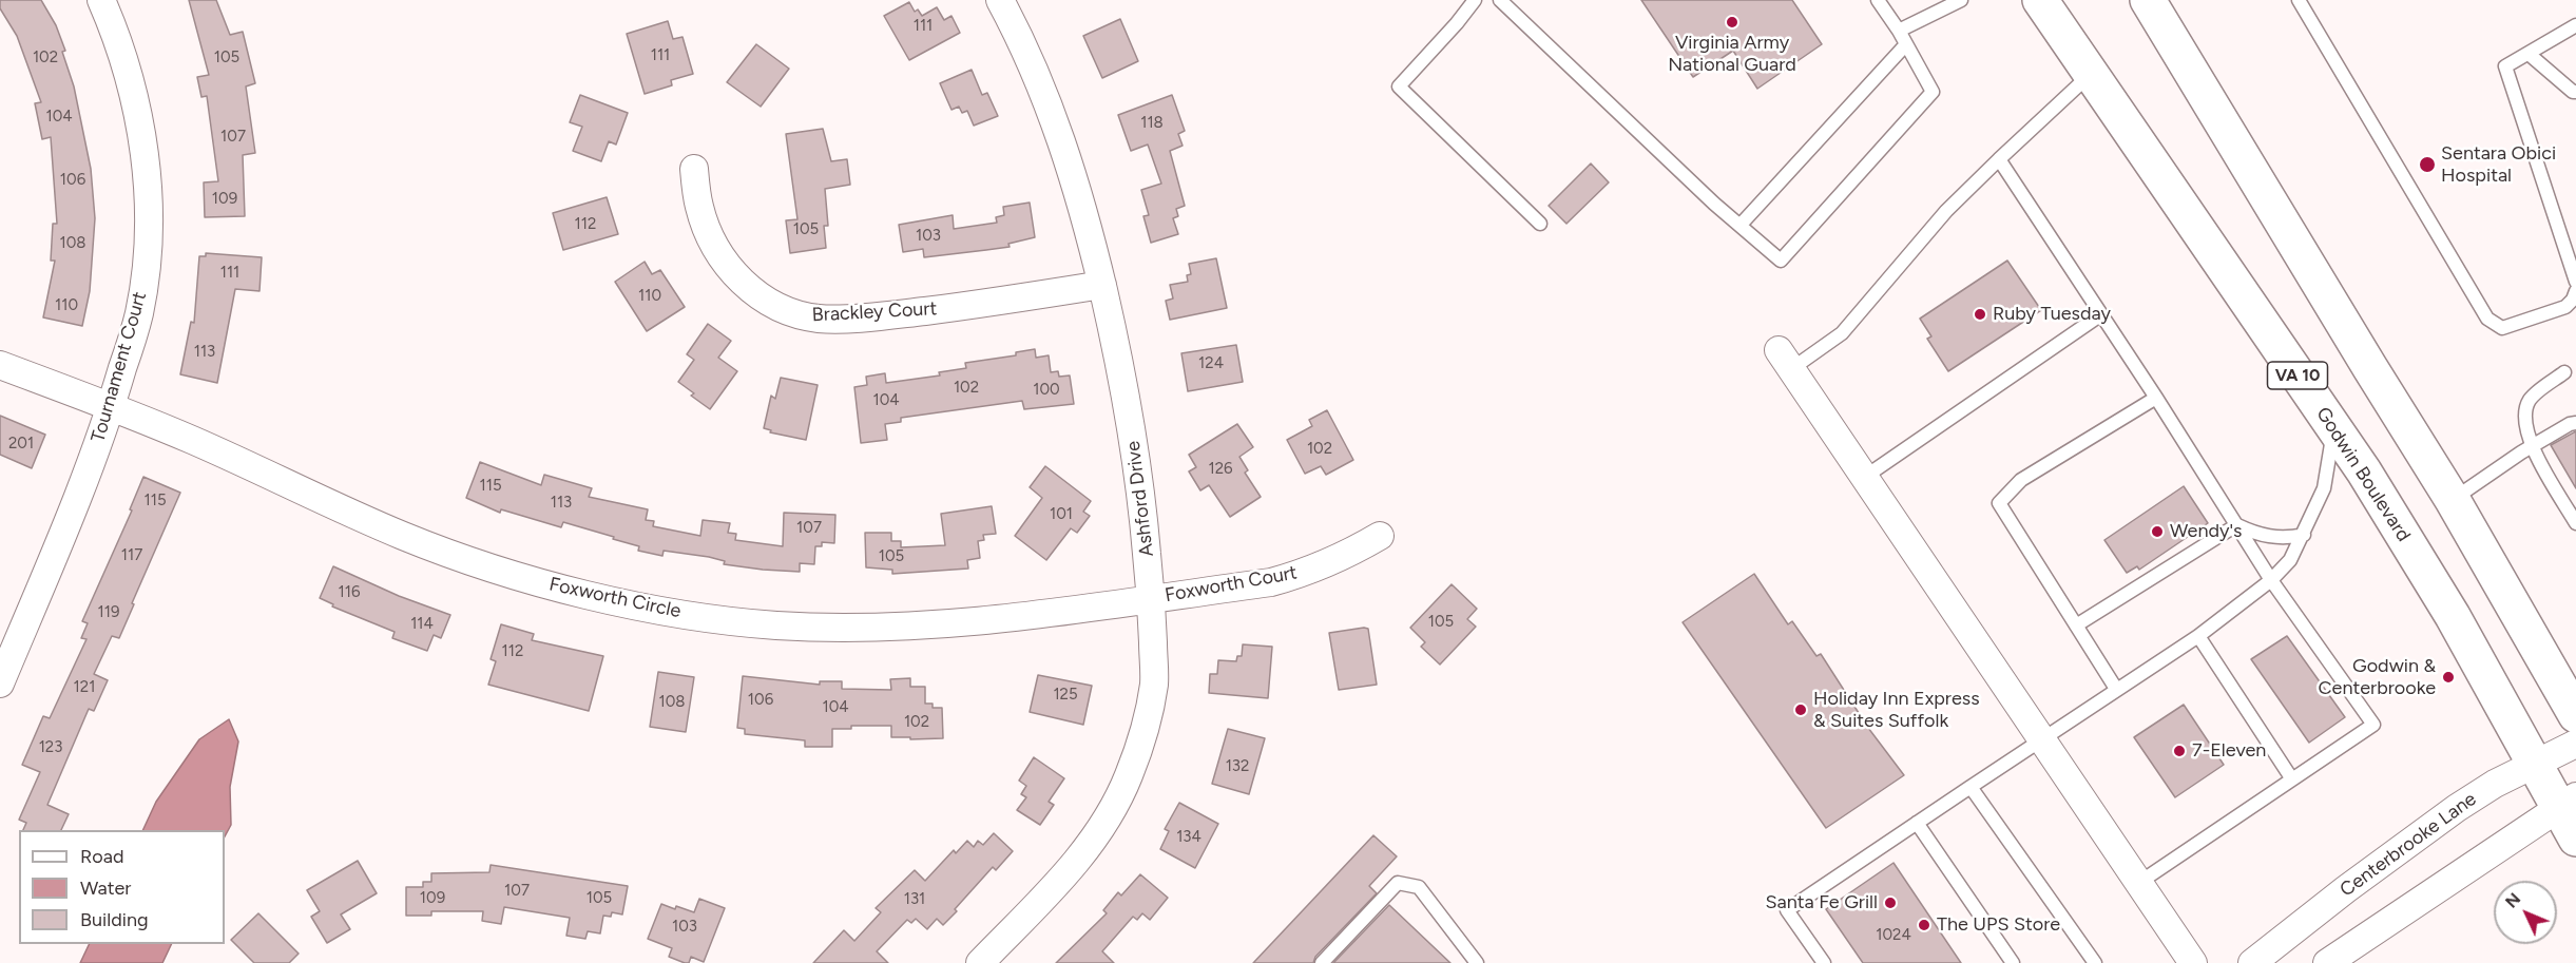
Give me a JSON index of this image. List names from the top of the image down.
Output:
{
  "streets": {
    "highway": ["VA 10", "Godwin Boulevard"],
    "street": [
      "Brackley Court",
      "Tournament Court",
      "Ashford Drive",
      "Foxworth Court",
      "Foxworth Circle",
      "Centerbrooke Lane"
    ]
  },
  "crossings": [
    ["Brackley Court", "Ashford Drive"],
    ["Tournament Court", "Foxworth Circle"],
    ["Godwin Boulevard", "Centerbrooke Lane"],
    ["Ashford Drive", "Foxworth Court"],
    ["Ashford Drive", "Foxworth Circle"],
    ["Foxworth Court", "Foxworth Circle"]
  ],
  "places": [
    "Virginia Army National Guard",
    "Sentara Obici Hospital",
    "Ruby Tuesday",
    "Wendy's",
    "Godwin & Centerbrooke",
    "Holiday Inn Express & Suites Suffolk",
    "7-Eleven",
    "Santa Fe Grill",
    "The UPS Store"
  ],
  "house_numbers": [
    "111",
    "111",
    "102",
    "105",
    "104",
    "118",
    "107",
    "106",
    "109",
    "112",
    "105",
    "103",
    "108",
    "111",
    "110",
    "110",
    "113",
    "124",
    "102",
    "100",
    "104",
    "201",
    "102",
    "126",
    "115",
    "115",
    "113",
    "101",
    "107",
    "117",
    "105",
    "116",
    "119",
    "105",
    "114",
    "112",
    "121",
    "125",
    "106",
    "108",
    "104",
    "102",
    "123",
    "132",
    "134",
    "107",
    "109",
    "105",
    "131",
    "103",
    "1024"
  ],
  "legend": ["Road", "Water", "Building"],
  "north": "top left"
}
